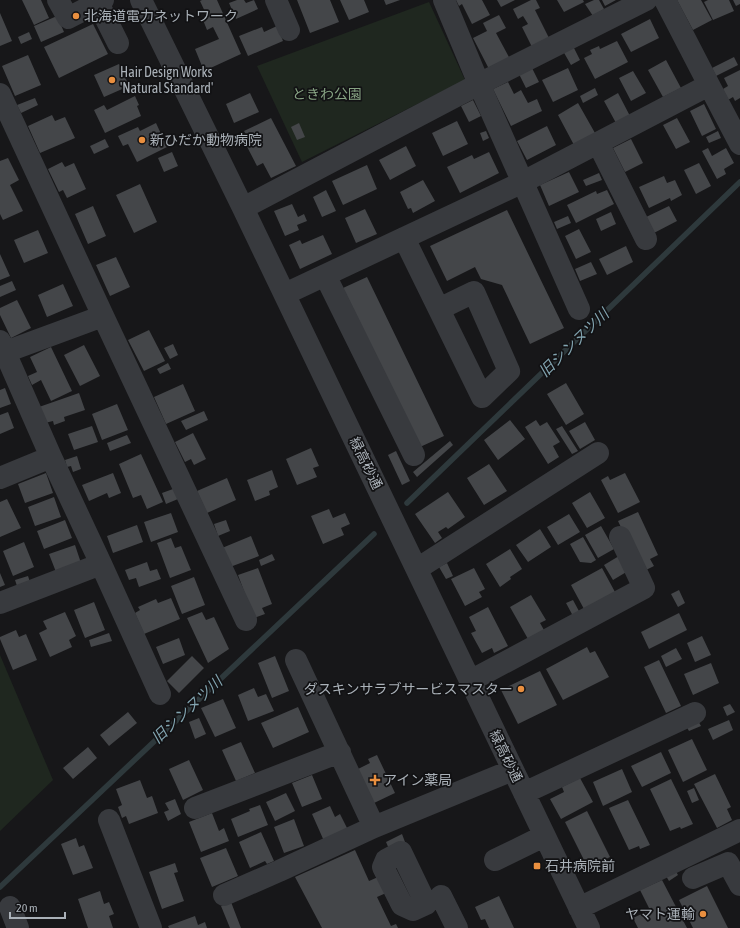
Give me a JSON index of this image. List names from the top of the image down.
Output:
{
  "streets": {
    "street": ["緑高砂通"]
  },
  "water": ["旧シンヌツ川"],
  "parks": ["ときわ公園"],
  "places": {
    "other": [
      "北海道電力ネットワーク",
      "Hair Design Works 'Natural Standard'",
      "新ひだか動物病院",
      "ダスキンサラブサービスマスター",
      "ヤマト運輸"
    ],
    "health": ["アイン薬局"],
    "transit": ["石井病院前"]
  },
  "scale_bar": "20 m"
}
